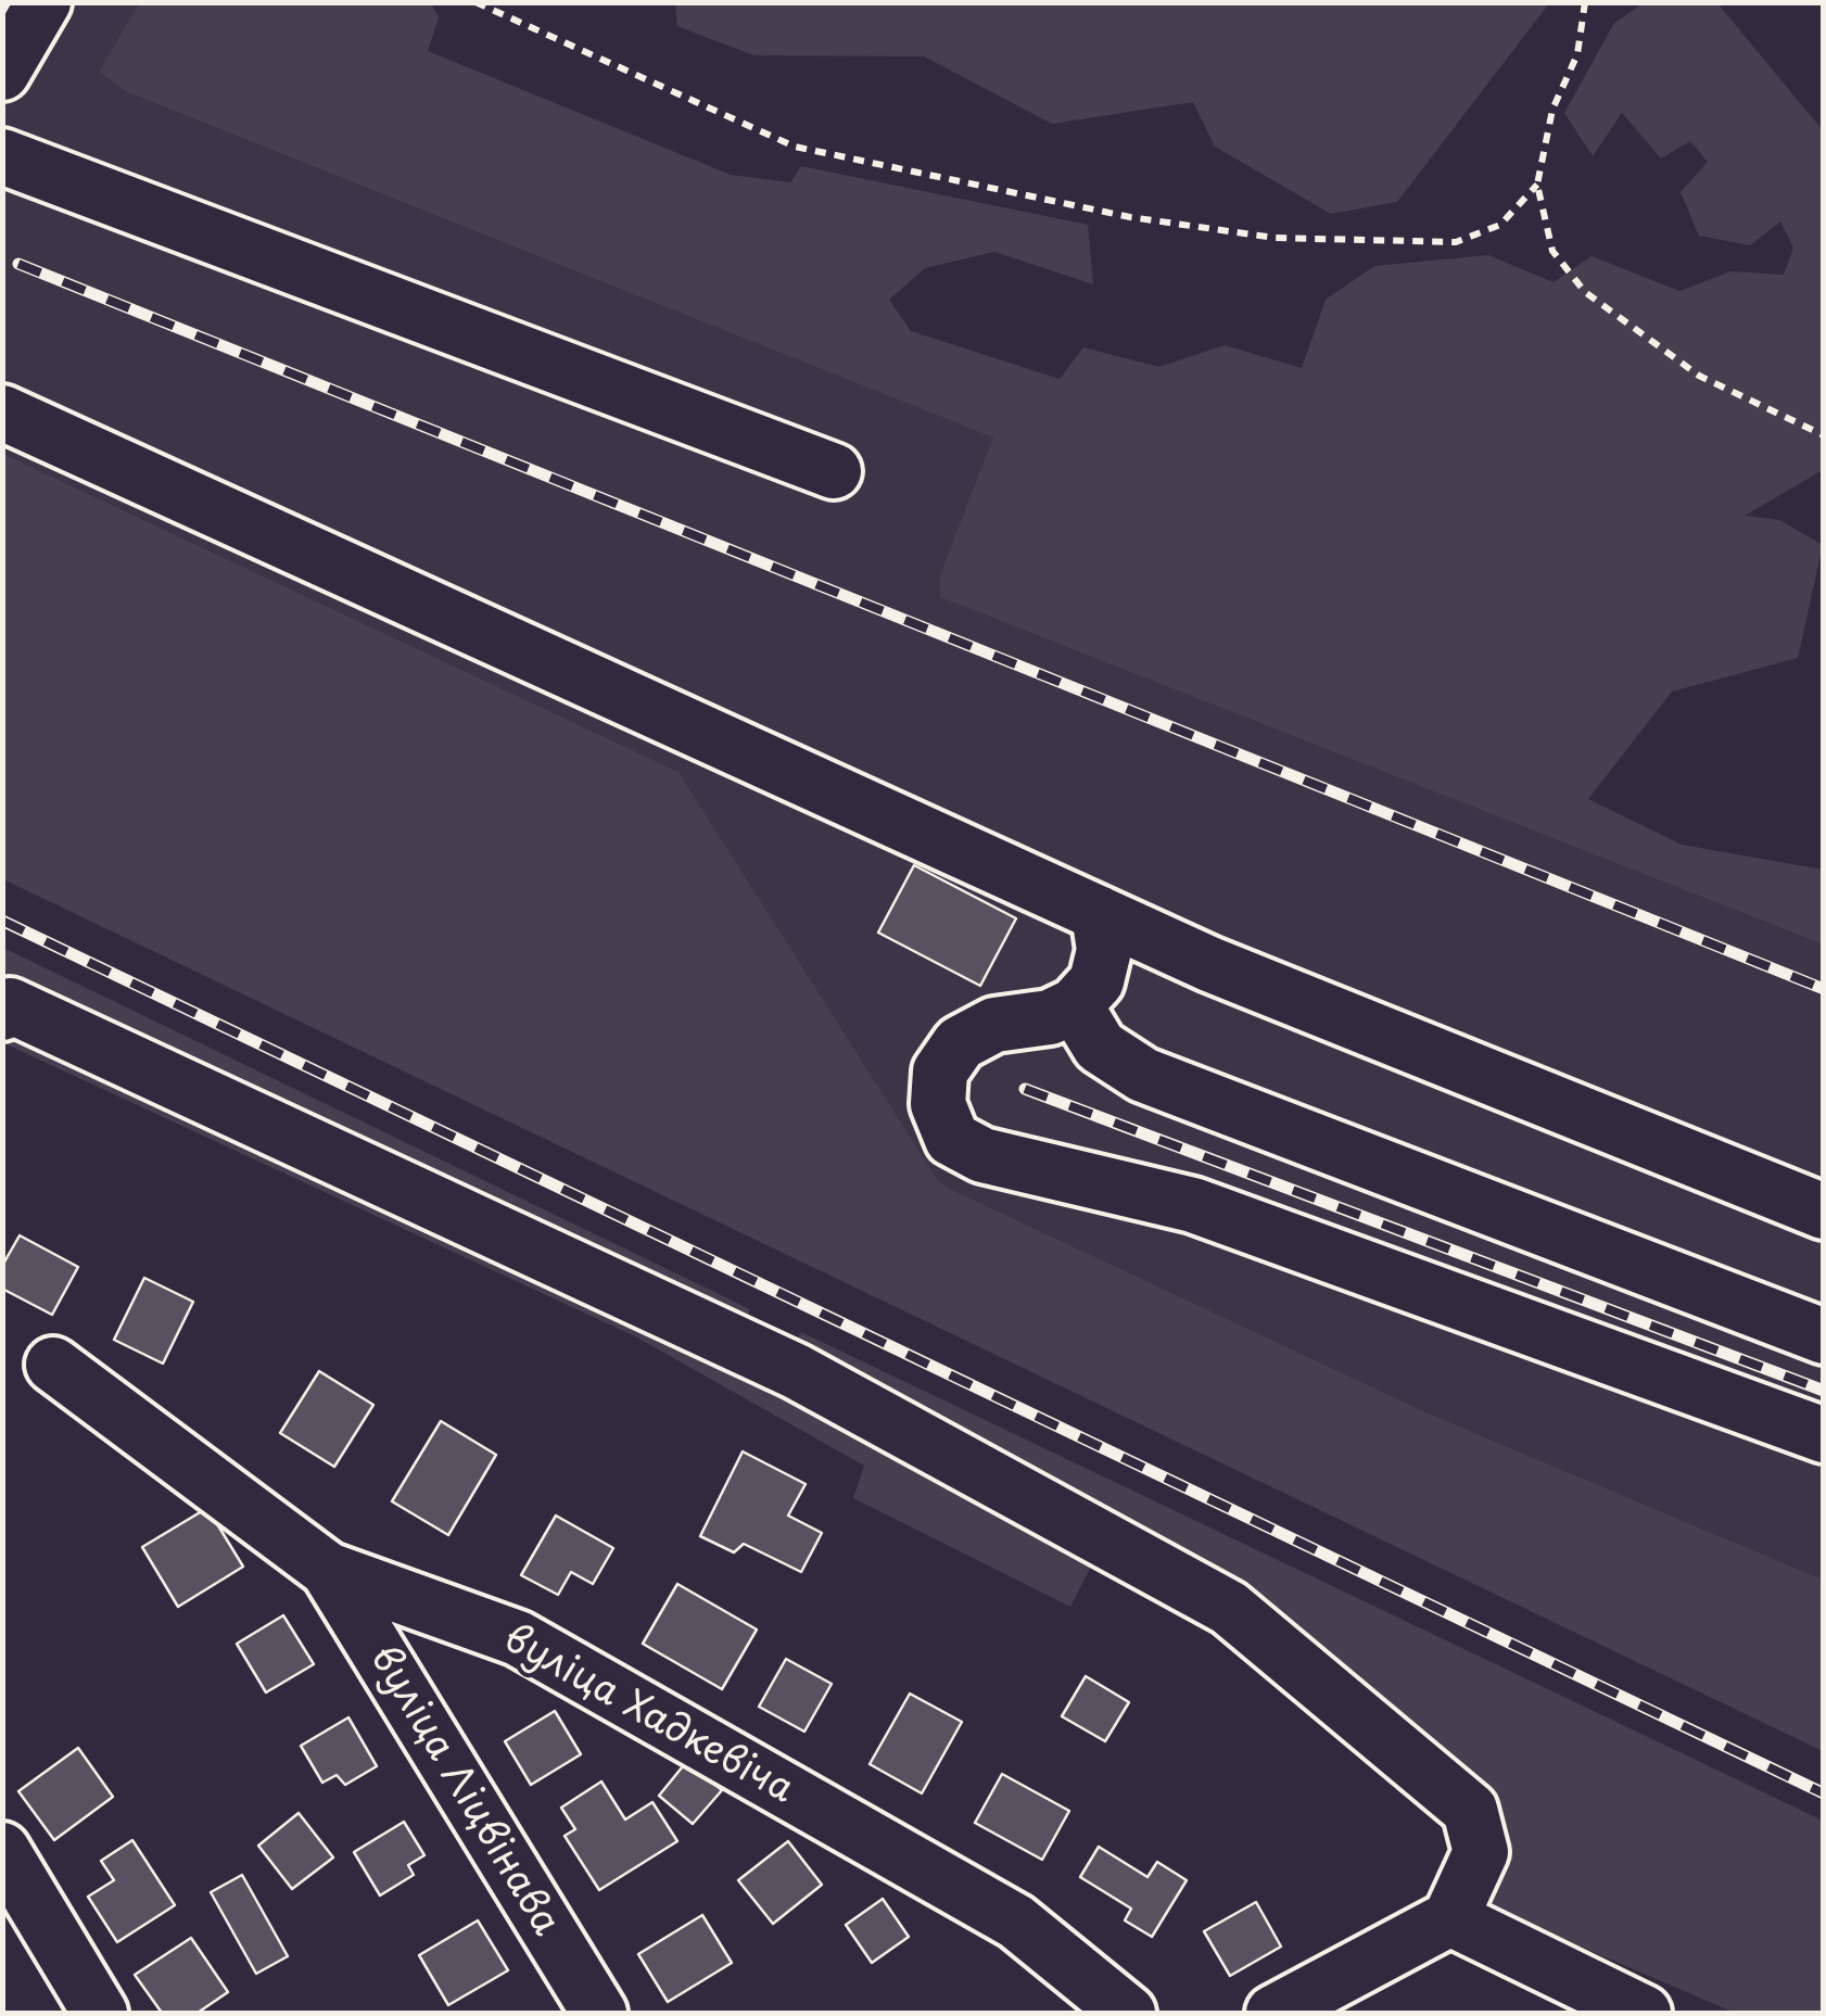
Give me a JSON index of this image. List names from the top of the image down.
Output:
{
  "streets": {
    "street": ["вуліца Хадкевіча", "вуліца Ліцвінава"]
  },
  "crossings": [
    ["вуліца Хадкевіча", "вуліца Ліцвінава"]
  ]
}
